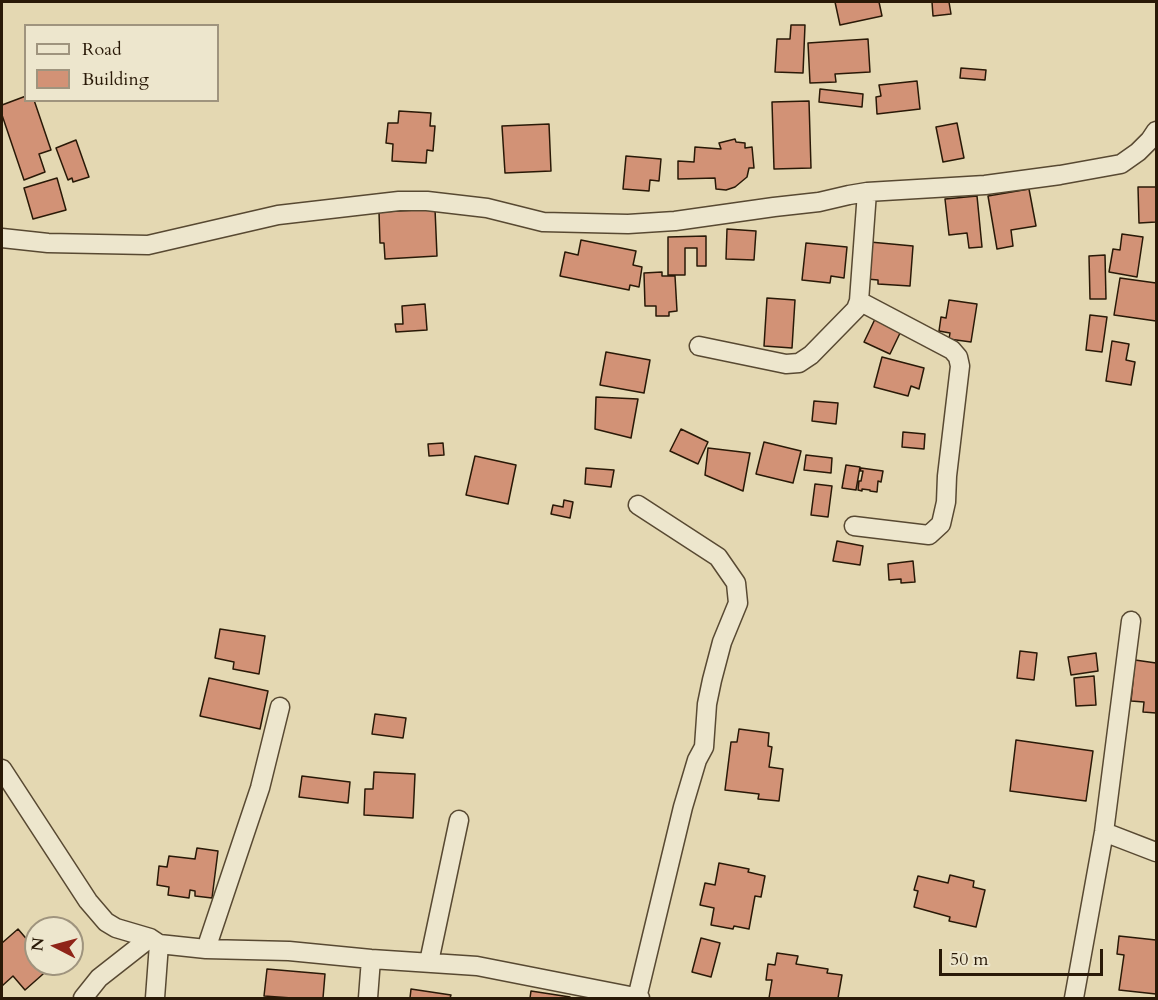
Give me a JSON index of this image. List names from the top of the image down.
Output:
{
  "legend": ["Road", "Building"],
  "scale_bar": "50 m",
  "north": "left"
}
